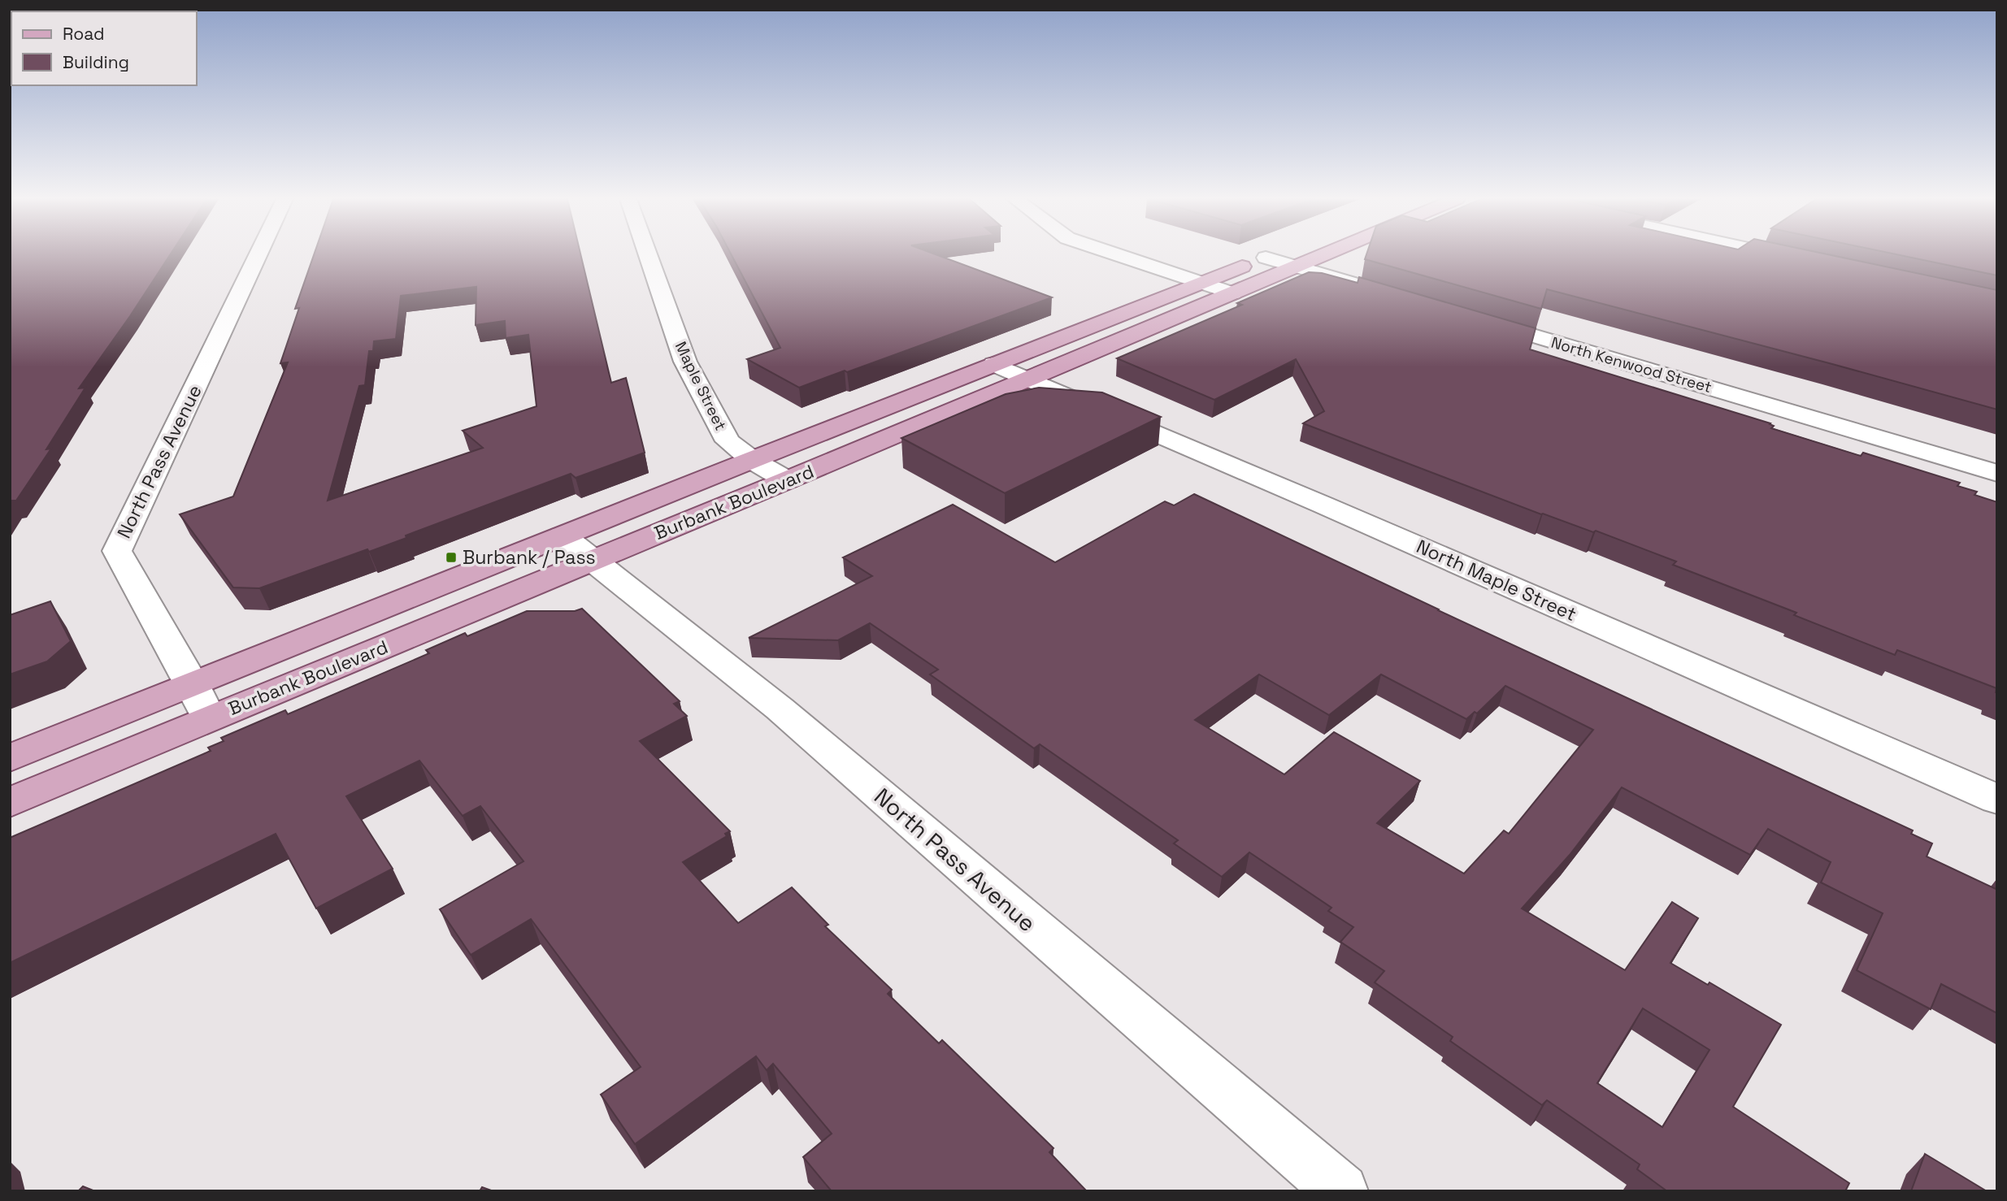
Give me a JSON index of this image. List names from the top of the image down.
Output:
{
  "streets": {
    "main road": ["Burbank Boulevard"],
    "street": [
      "North Kenwood Street",
      "Maple Street",
      "North Pass Avenue",
      "North Maple Street"
    ]
  },
  "crossings": [
    ["Maple Street", "Burbank Boulevard"],
    ["North Pass Avenue", "Burbank Boulevard"],
    ["Burbank Boulevard", "North Maple Street"]
  ],
  "places": {
    "transit": ["Burbank / Pass"]
  },
  "legend": ["Road", "Building"]
}
